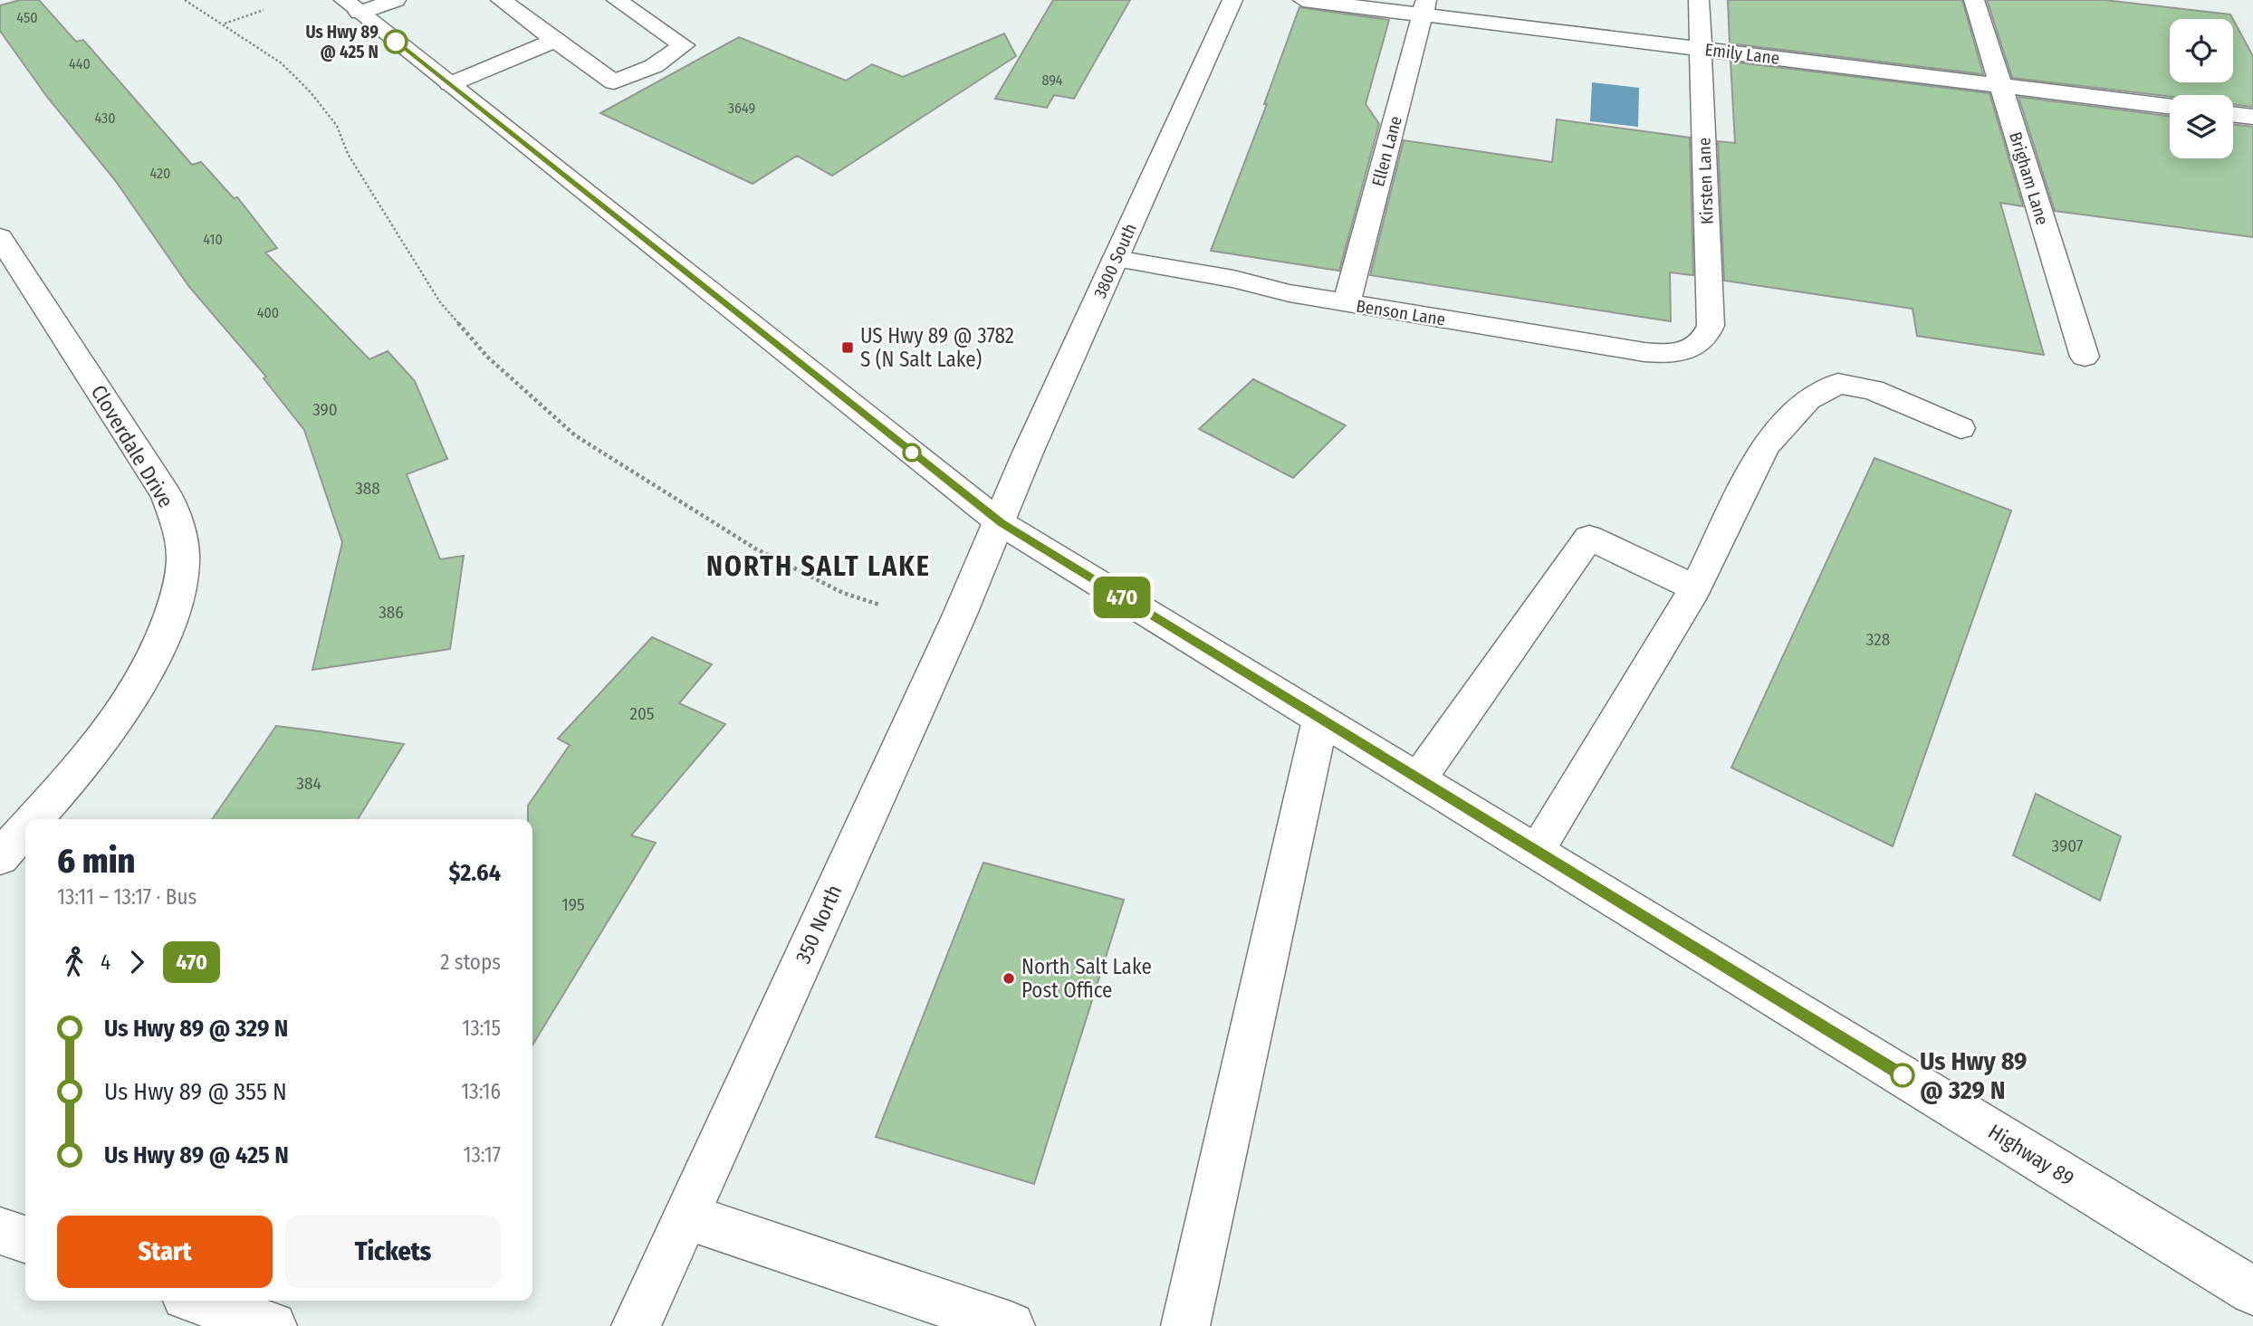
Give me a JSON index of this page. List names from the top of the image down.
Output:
{
  "streets": {
    "street": [
      "Emily Lane",
      "Ellen Lane",
      "Brigham Lane",
      "Kirsten Lane",
      "3800 South",
      "Benson Lane",
      "Cloverdale Drive",
      "350 North",
      "Highway 89"
    ]
  },
  "crossings": [
    ["Emily Lane", "Ellen Lane"],
    ["Emily Lane", "Brigham Lane"],
    ["Emily Lane", "Kirsten Lane"],
    ["Ellen Lane", "Benson Lane"],
    ["Kirsten Lane", "Benson Lane"],
    ["3800 South", "Benson Lane"],
    ["3800 South", "350 North"],
    ["3800 South", "Highway 89"],
    ["350 North", "Highway 89"]
  ],
  "districts": ["NORTH SALT LAKE"],
  "places": {
    "other": ["Us Hwy 89 @ 425 N", "North Salt Lake Post Office", "Us Hwy 89 @ 329 N"],
    "transit": ["US Hwy 89 @ 3782 S (N Salt Lake)"]
  },
  "lines": ["bus line 470"],
  "house_numbers": [
    "450",
    "440",
    "894",
    "3649",
    "430",
    "420",
    "410",
    "400",
    "390",
    "388",
    "386",
    "328",
    "205",
    "384",
    "3907",
    "195"
  ],
  "page": {
    "on_map": "470",
    "heading": ["6 min", "13:11 – 13:17 · Bus", "$2.64"],
    "legs": ["4", "470", "2 stops"],
    "list": [
      {
        "name": "Us Hwy 89 @ 329 N",
        "value": "13:15"
      },
      {
        "name": "Us Hwy 89 @ 355 N",
        "value": "13:16"
      },
      {
        "name": "Us Hwy 89 @ 425 N",
        "value": "13:17"
      }
    ],
    "buttons": ["Start", "Tickets"]
  }
}
